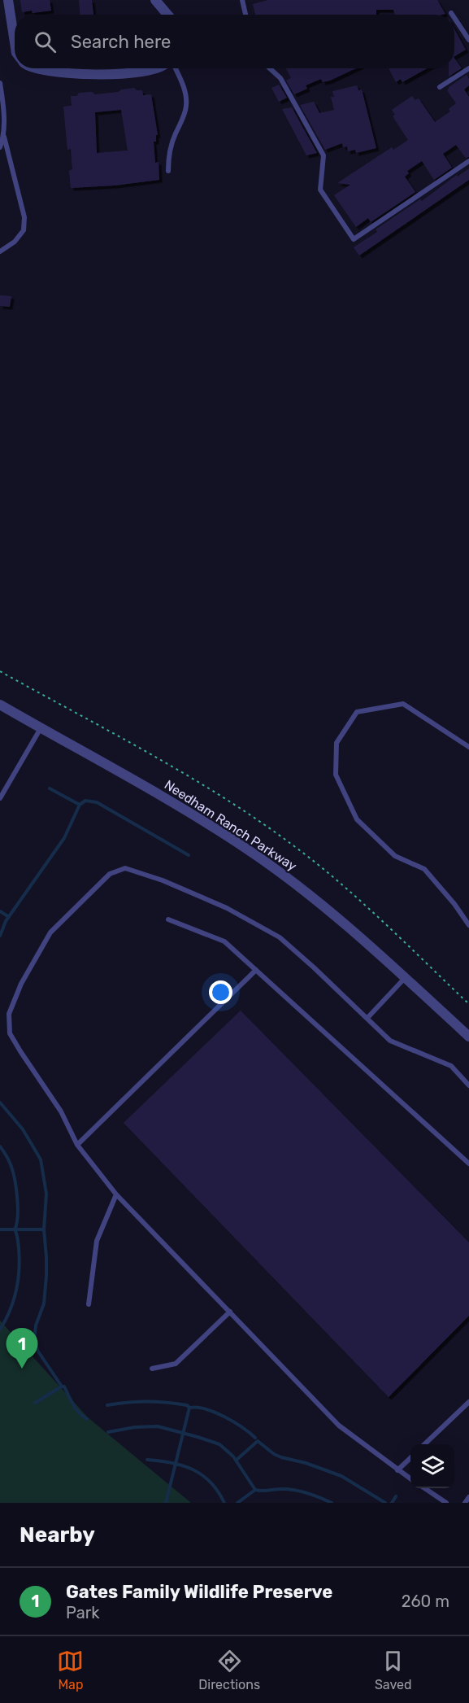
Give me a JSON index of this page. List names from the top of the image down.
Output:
{
  "streets": {
    "street": ["Needham Ranch Parkway"]
  },
  "page": {
    "search": "Search here",
    "pins": "1",
    "heading": "Nearby",
    "list": [
      {
        "mark": "1",
        "name": "Gates Family Wildlife Preserve",
        "note": "Park",
        "value": "260 m"
      }
    ],
    "nav": ["Map", "Directions", "Saved"]
  }
}
